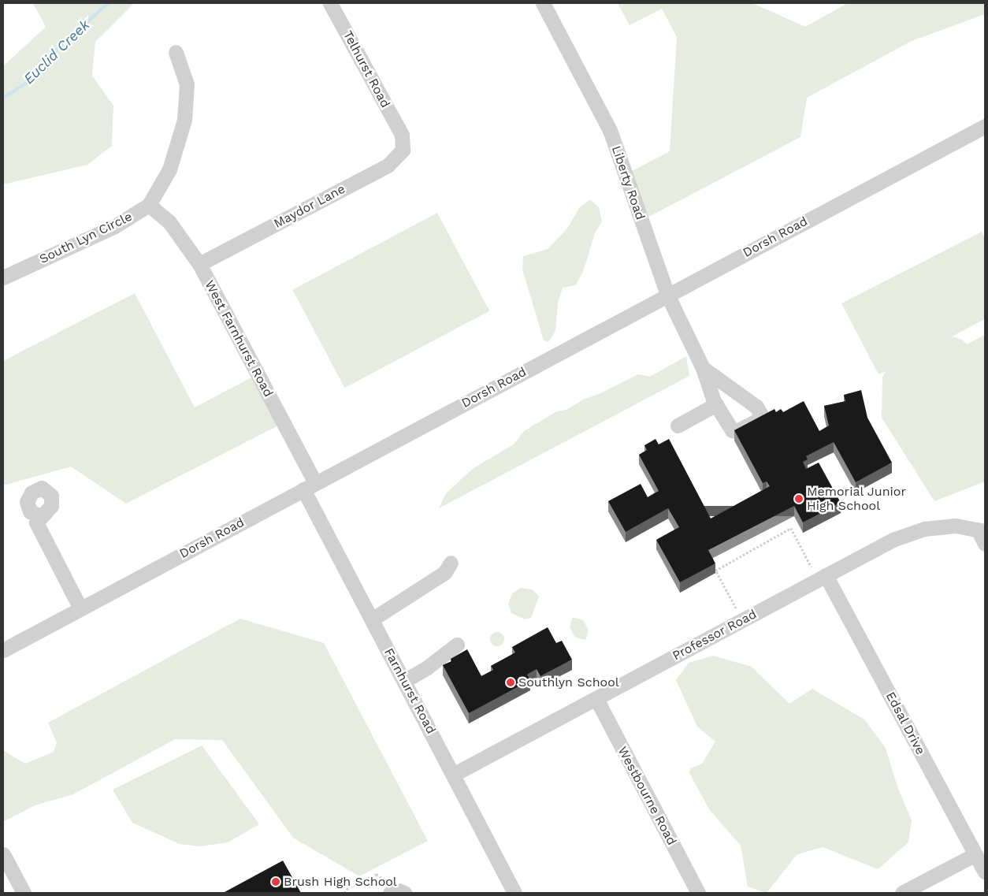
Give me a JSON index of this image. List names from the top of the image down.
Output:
{
  "streets": {
    "street": [
      "Telhurst Road",
      "Liberty Road",
      "Maydor Lane",
      "Dorsh Road",
      "South Lyn Circle",
      "West Farnhurst Road",
      "Professor Road",
      "Farnhurst Road",
      "Edsal Drive",
      "Westbourne Road"
    ]
  },
  "crossings": [
    ["Telhurst Road", "Maydor Lane"],
    ["Liberty Road", "Dorsh Road"],
    ["Maydor Lane", "West Farnhurst Road"],
    ["Dorsh Road", "West Farnhurst Road"],
    ["Dorsh Road", "Farnhurst Road"],
    ["South Lyn Circle", "West Farnhurst Road"],
    ["West Farnhurst Road", "Farnhurst Road"],
    ["Professor Road", "Farnhurst Road"],
    ["Professor Road", "Edsal Drive"],
    ["Professor Road", "Westbourne Road"]
  ],
  "water": ["Euclid Creek"],
  "places": ["Memorial Junior High School", "Southlyn School", "Brush High School"]
}
